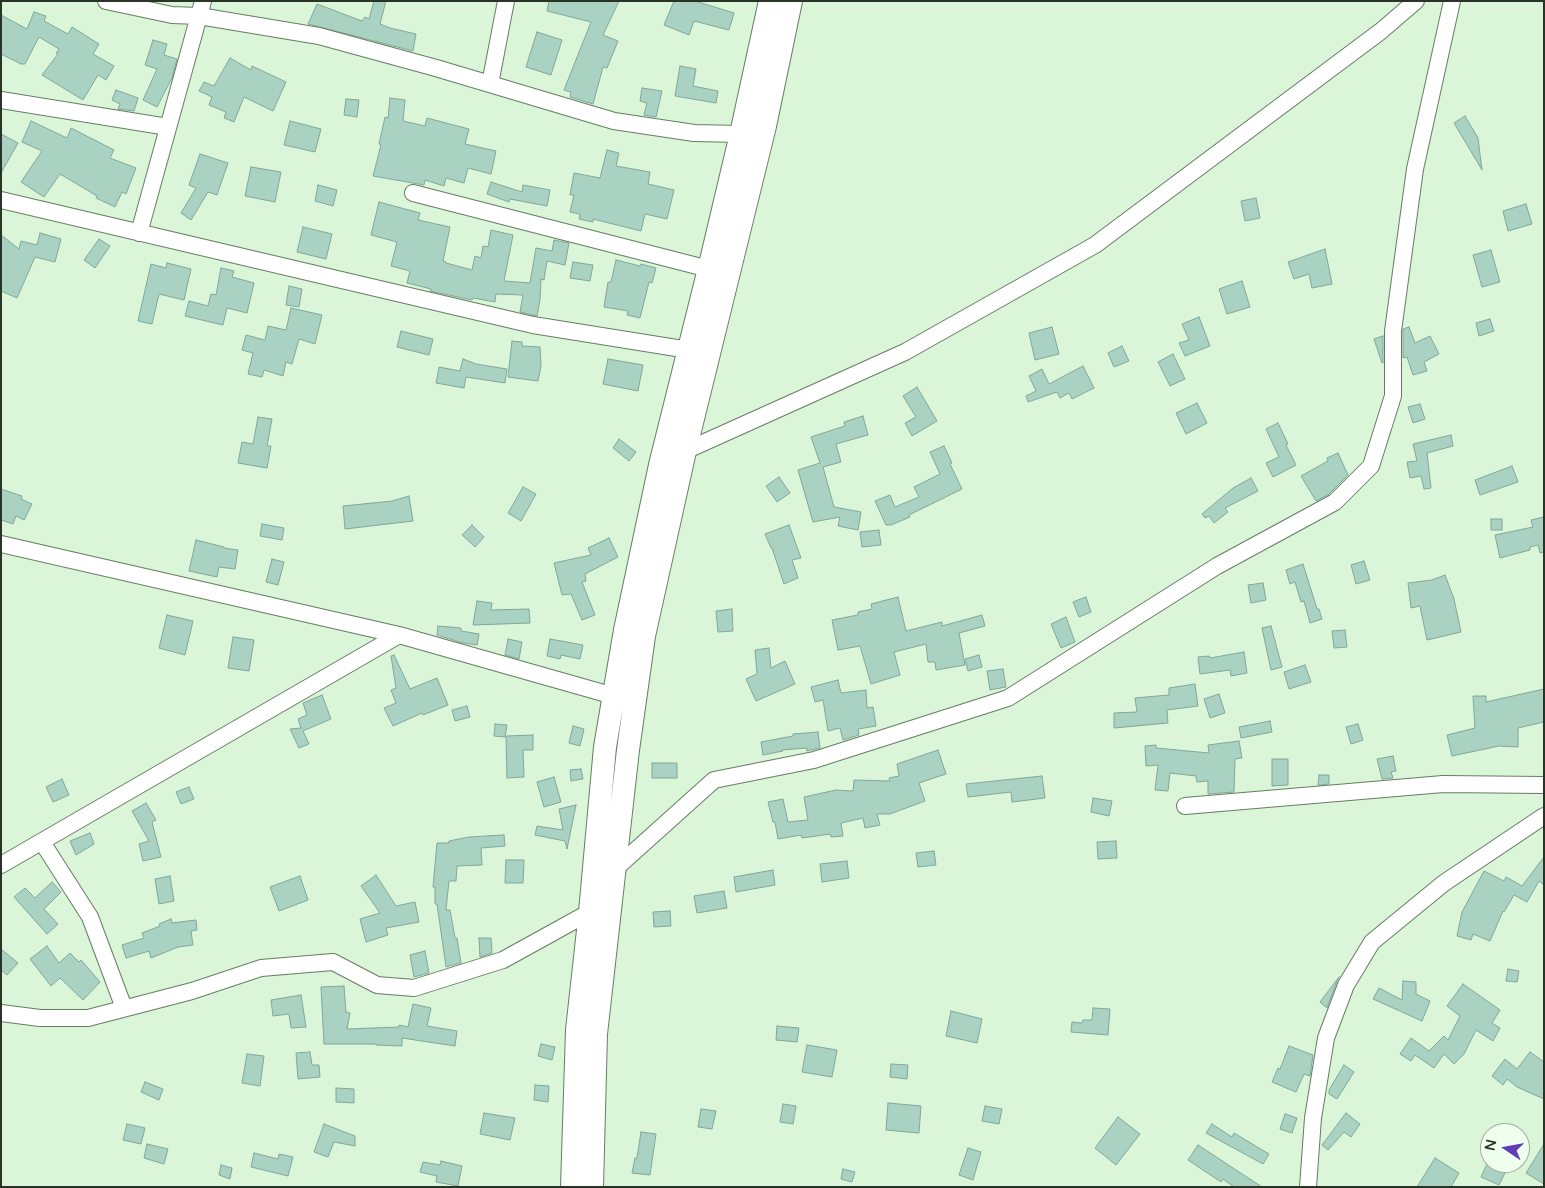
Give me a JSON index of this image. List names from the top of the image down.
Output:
{
  "north": "left"
}
